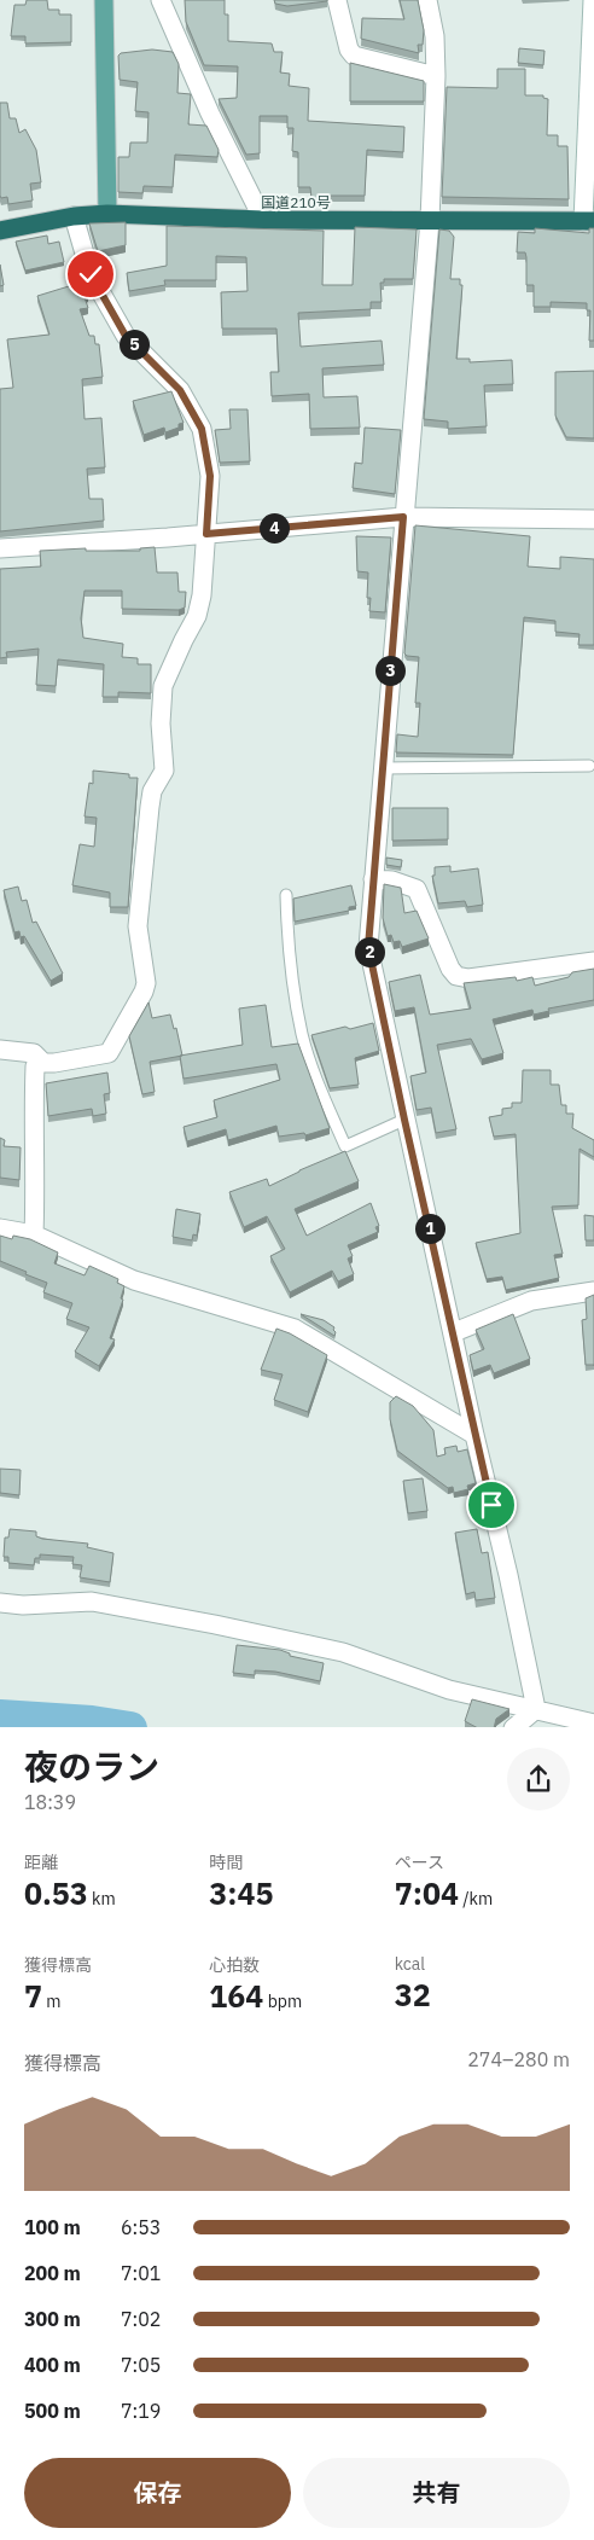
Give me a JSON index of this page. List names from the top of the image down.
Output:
{
  "streets": {
    "highway": ["国道210号"]
  },
  "page": {
    "pins": [
      "5",
      "4",
      "3",
      "2",
      "1"
    ],
    "heading": ["夜のラン", "18:39"],
    "stats": [
      ["距離", "0.53 km"],
      ["時間", "3:45"],
      ["ペース", "7:04 /km"],
      ["獲得標高", "7 m"],
      ["心拍数", "164 bpm"],
      ["kcal", "32"]
    ],
    "chart": ["獲得標高", "274–280 m"],
    "list": [
      {
        "name": "100 m",
        "note": "6:53"
      },
      {
        "name": "200 m",
        "note": "7:01"
      },
      {
        "name": "300 m",
        "note": "7:02"
      },
      {
        "name": "400 m",
        "note": "7:05"
      },
      {
        "name": "500 m",
        "note": "7:19"
      }
    ],
    "buttons": ["保存", "共有"]
  }
}
